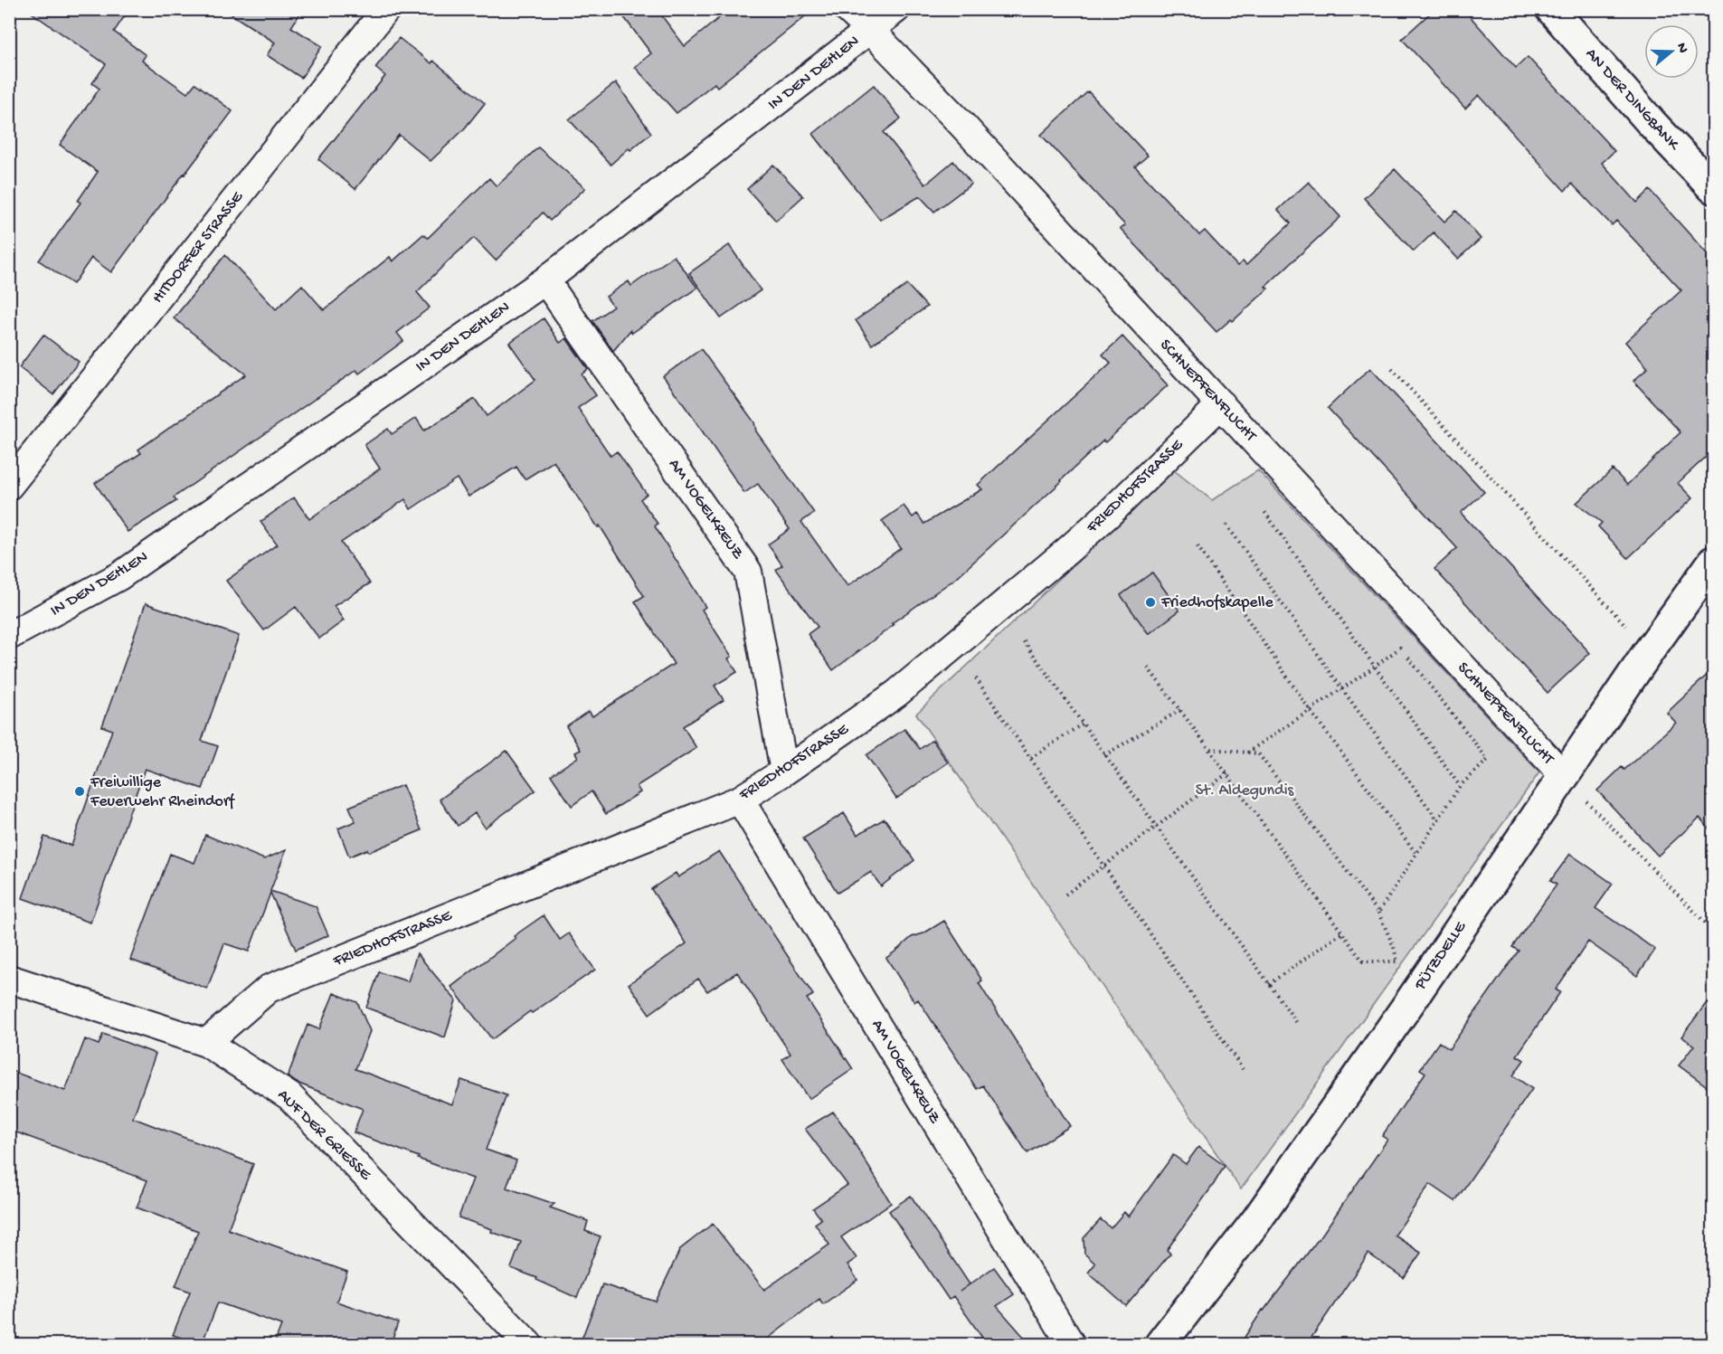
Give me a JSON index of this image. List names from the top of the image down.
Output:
{
  "streets": {
    "street": [
      "IN DEN DEHLEN",
      "AN DER DINGBANK",
      "HITDORFER STRASSE",
      "SCHNEPFENFLUCHT",
      "FRIEDHOFSTRASSE",
      "AM VOGELKREUZ",
      "PÜTZDELLE",
      "AUF DER GRIESSE"
    ]
  },
  "crossings": [
    ["IN DEN DEHLEN", "SCHNEPFENFLUCHT"],
    ["IN DEN DEHLEN", "AM VOGELKREUZ"],
    ["SCHNEPFENFLUCHT", "FRIEDHOFSTRASSE"],
    ["SCHNEPFENFLUCHT", "PÜTZDELLE"],
    ["FRIEDHOFSTRASSE", "AM VOGELKREUZ"],
    ["FRIEDHOFSTRASSE", "AUF DER GRIESSE"]
  ],
  "parks": ["St. Aldegundis"],
  "places": ["Friedhofskapelle", "Freiwillige Feuerwehr Rheindorf"],
  "north": "right"
}
